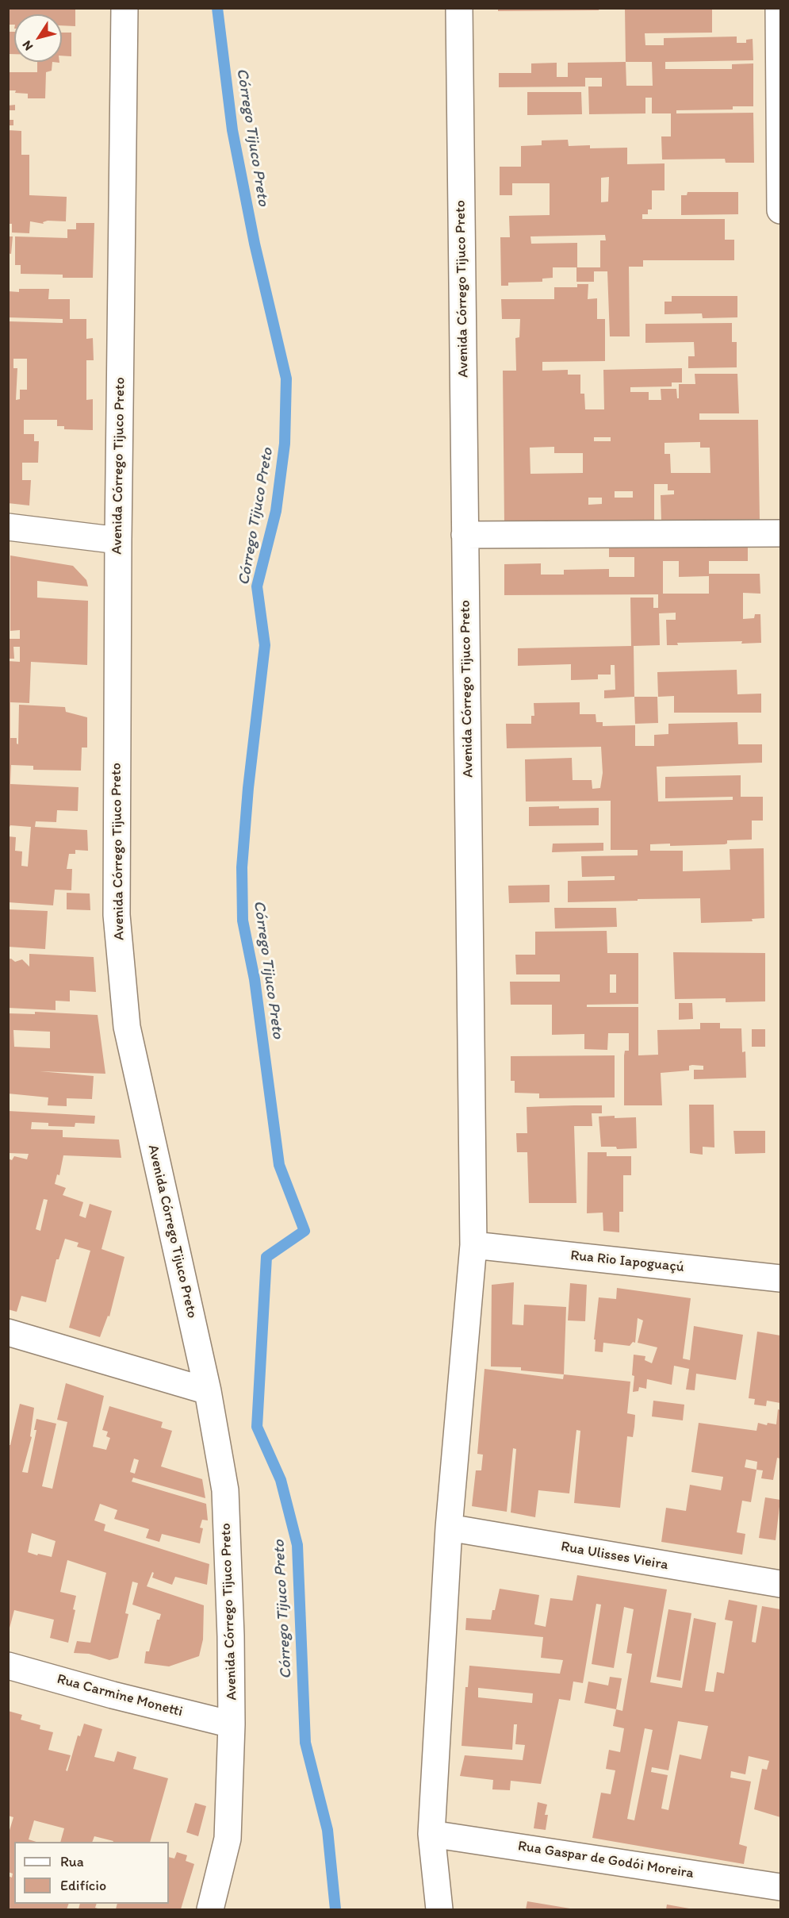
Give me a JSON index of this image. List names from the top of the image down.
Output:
{
  "streets": {
    "street": [
      "Avenida Córrego Tijuco Preto",
      "Rua Rio Iapoguaçú",
      "Rua Ulisses Vieira",
      "Rua Carmine Monetti",
      "Rua Gaspar de Godói Moreira"
    ]
  },
  "crossings": [
    ["Avenida Córrego Tijuco Preto", "Rua Rio Iapoguaçú"],
    ["Avenida Córrego Tijuco Preto", "Rua Ulisses Vieira"],
    ["Avenida Córrego Tijuco Preto", "Rua Carmine Monetti"],
    ["Avenida Córrego Tijuco Preto", "Rua Gaspar de Godói Moreira"]
  ],
  "water": ["Córrego Tijuco Preto"],
  "legend": ["Rua", "Edifício"],
  "north": "bottom left"
}
